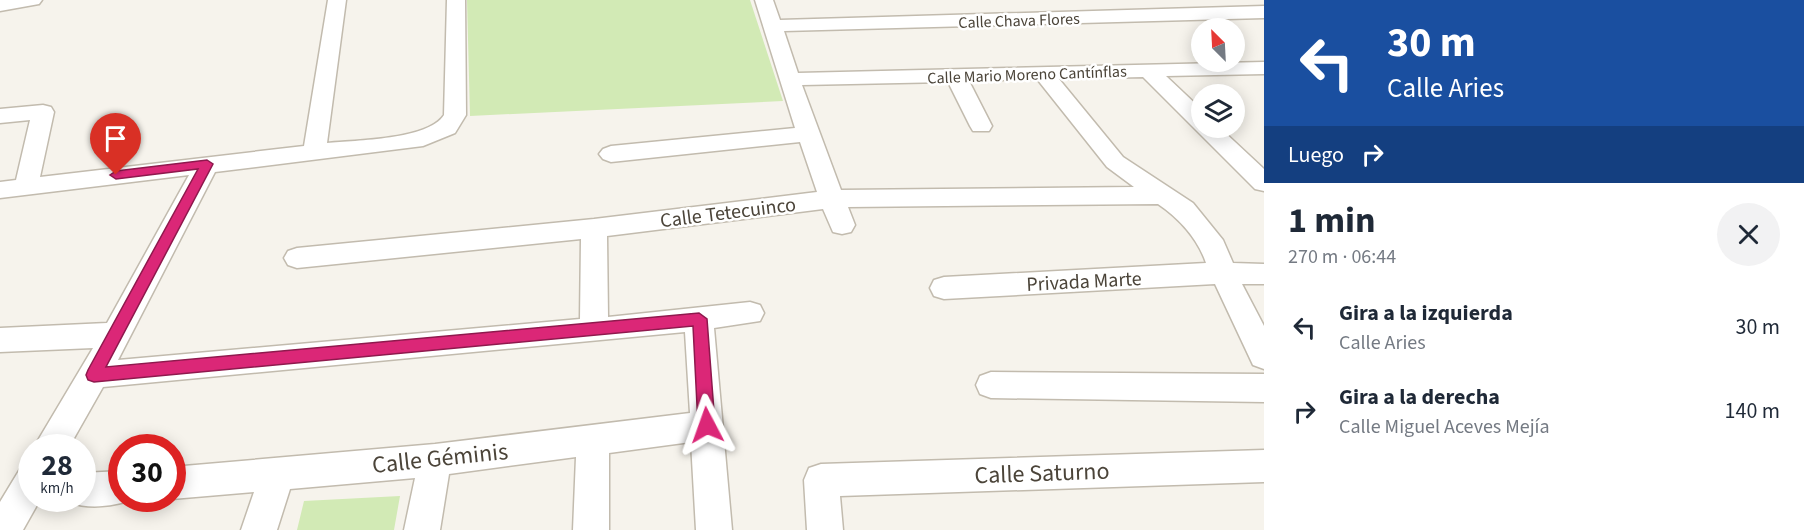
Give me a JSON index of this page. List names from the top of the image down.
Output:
{
  "streets": {
    "street": [
      "Calle Chava Flores",
      "Calle Mario Moreno Cantínflas",
      "Calle Tetecuinco",
      "Privada Marte",
      "Calle Géminis",
      "Calle Saturno"
    ]
  },
  "north": "top left",
  "page": {
    "turn": ["30 m", "Calle Aries"],
    "then": "Luego",
    "heading": ["1 min", "270 m · 06:44"],
    "list": [
      {
        "name": "Gira a la izquierda",
        "note": "Calle Aries",
        "value": "30 m"
      },
      {
        "name": "Gira a la derecha",
        "note": "Calle Miguel Aceves Mejía",
        "value": "140 m"
      }
    ],
    "speed": "28 km/h",
    "limit": "30"
  }
}
